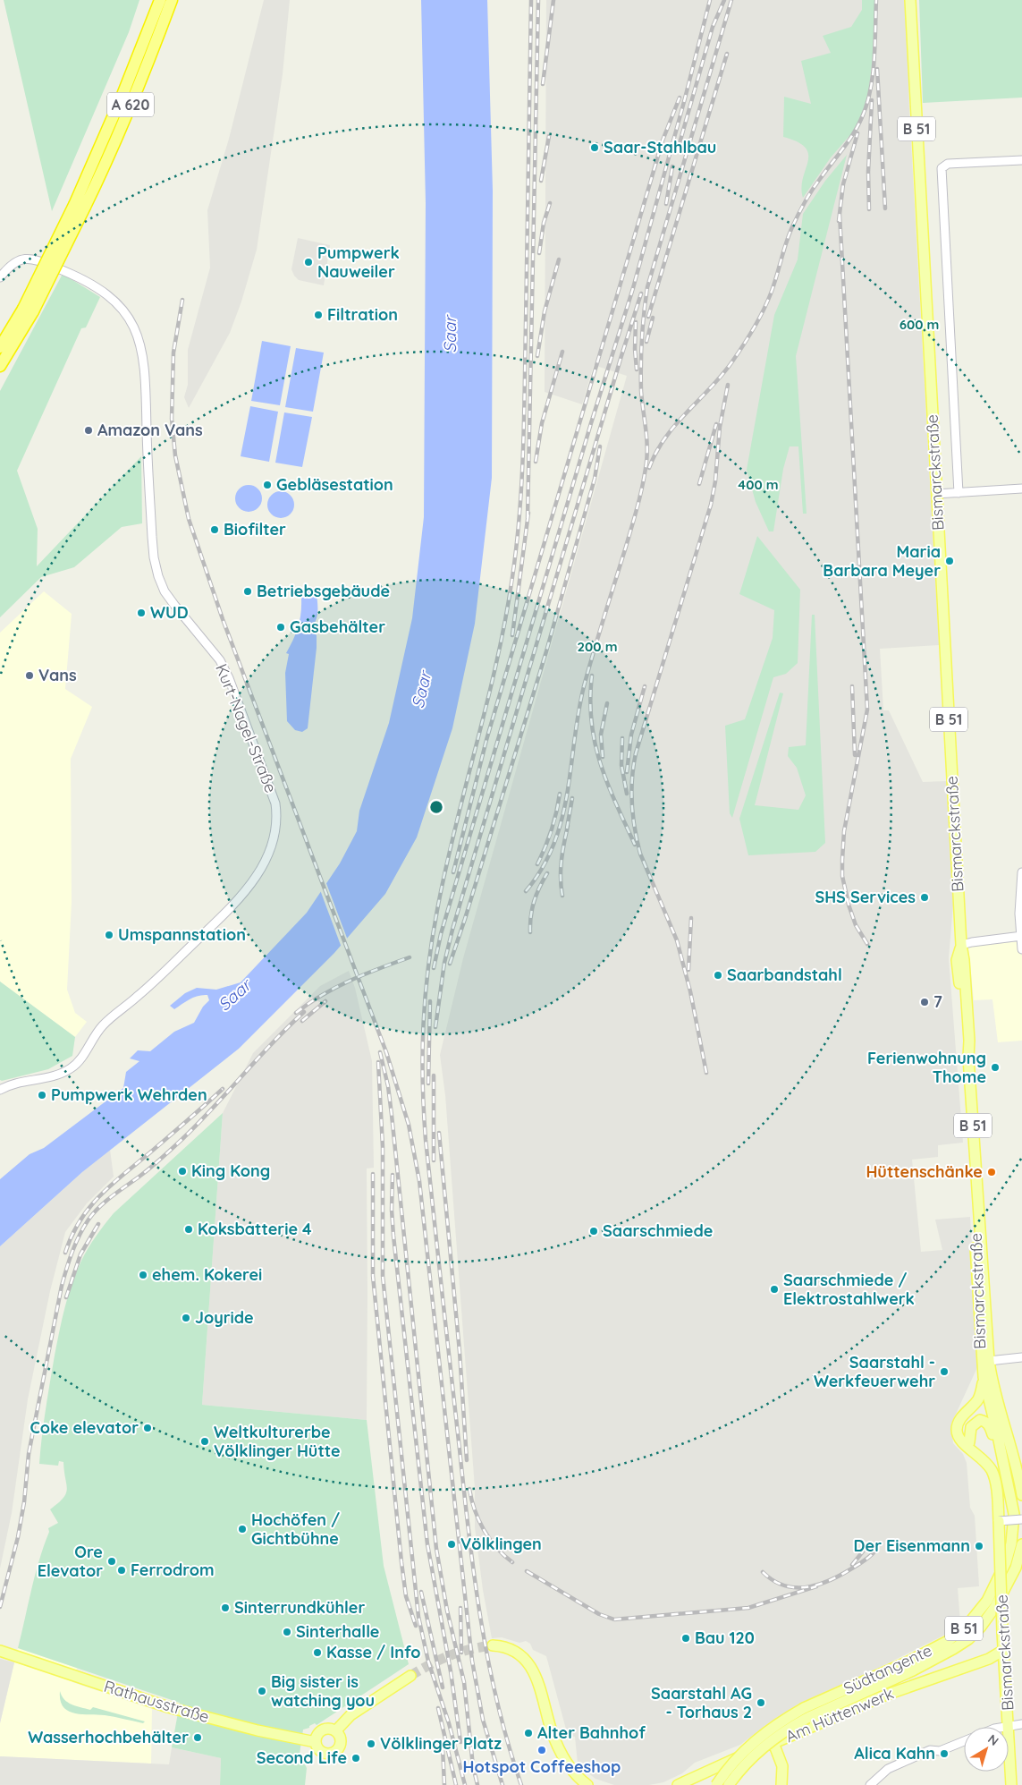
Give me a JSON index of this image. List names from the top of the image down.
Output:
{
  "streets": {
    "highway": ["A 620"],
    "main road": [
      "B 51",
      "Bismarckstraße",
      "Südtangente",
      "Rathausstraße",
      "Am Hüttenwerk"
    ],
    "street": ["Kurt-Nagel-Straße"]
  },
  "crossings": [
    ["B 51", "Bismarckstraße"],
    ["B 51", "Südtangente"],
    ["Bismarckstraße", "Südtangente"],
    ["Bismarckstraße", "Am Hüttenwerk"]
  ],
  "water": ["Saar"],
  "places": [
    "Saar-Stahlbau",
    "Pumpwerk Nauweiler",
    "Filtration",
    "Amazon Vans",
    "Gebläsestation",
    "Biofilter",
    "Maria Barbara Meyer",
    "Betriebsgebäude",
    "WUD",
    "Gasbehälter",
    "Vans",
    "SHS Services",
    "Umspannstation",
    "Saarbandstahl",
    "7",
    "Ferienwohnung Thome",
    "Pumpwerk Wehrden",
    "King Kong",
    "Hüttenschänke",
    "Koksbatterie 4",
    "Saarschmiede",
    "ehem. Kokerei",
    "Saarschmiede / Elektrostahlwerk",
    "Joyride",
    "Saarstahl - Werkfeuerwehr",
    "Coke elevator",
    "Weltkulturerbe Völklinger Hütte",
    "Hochöfen / Gichtbühne",
    "Völklingen",
    "Der Eisenmann",
    "Ore Elevator",
    "Ferrodrom",
    "Sinterrundkühler",
    "Sinterhalle",
    "Bau 120",
    "Kasse / Info",
    "Big sister is watching you",
    "Saarstahl AG - Torhaus 2",
    "Alter Bahnhof",
    "Wasserhochbehälter",
    "Völklinger Platz",
    "Hotspot Coffeeshop",
    "Alica Kahn",
    "Second Life"
  ],
  "north": "top right",
  "rings": ["600 m", "400 m", "200 m"]
}
